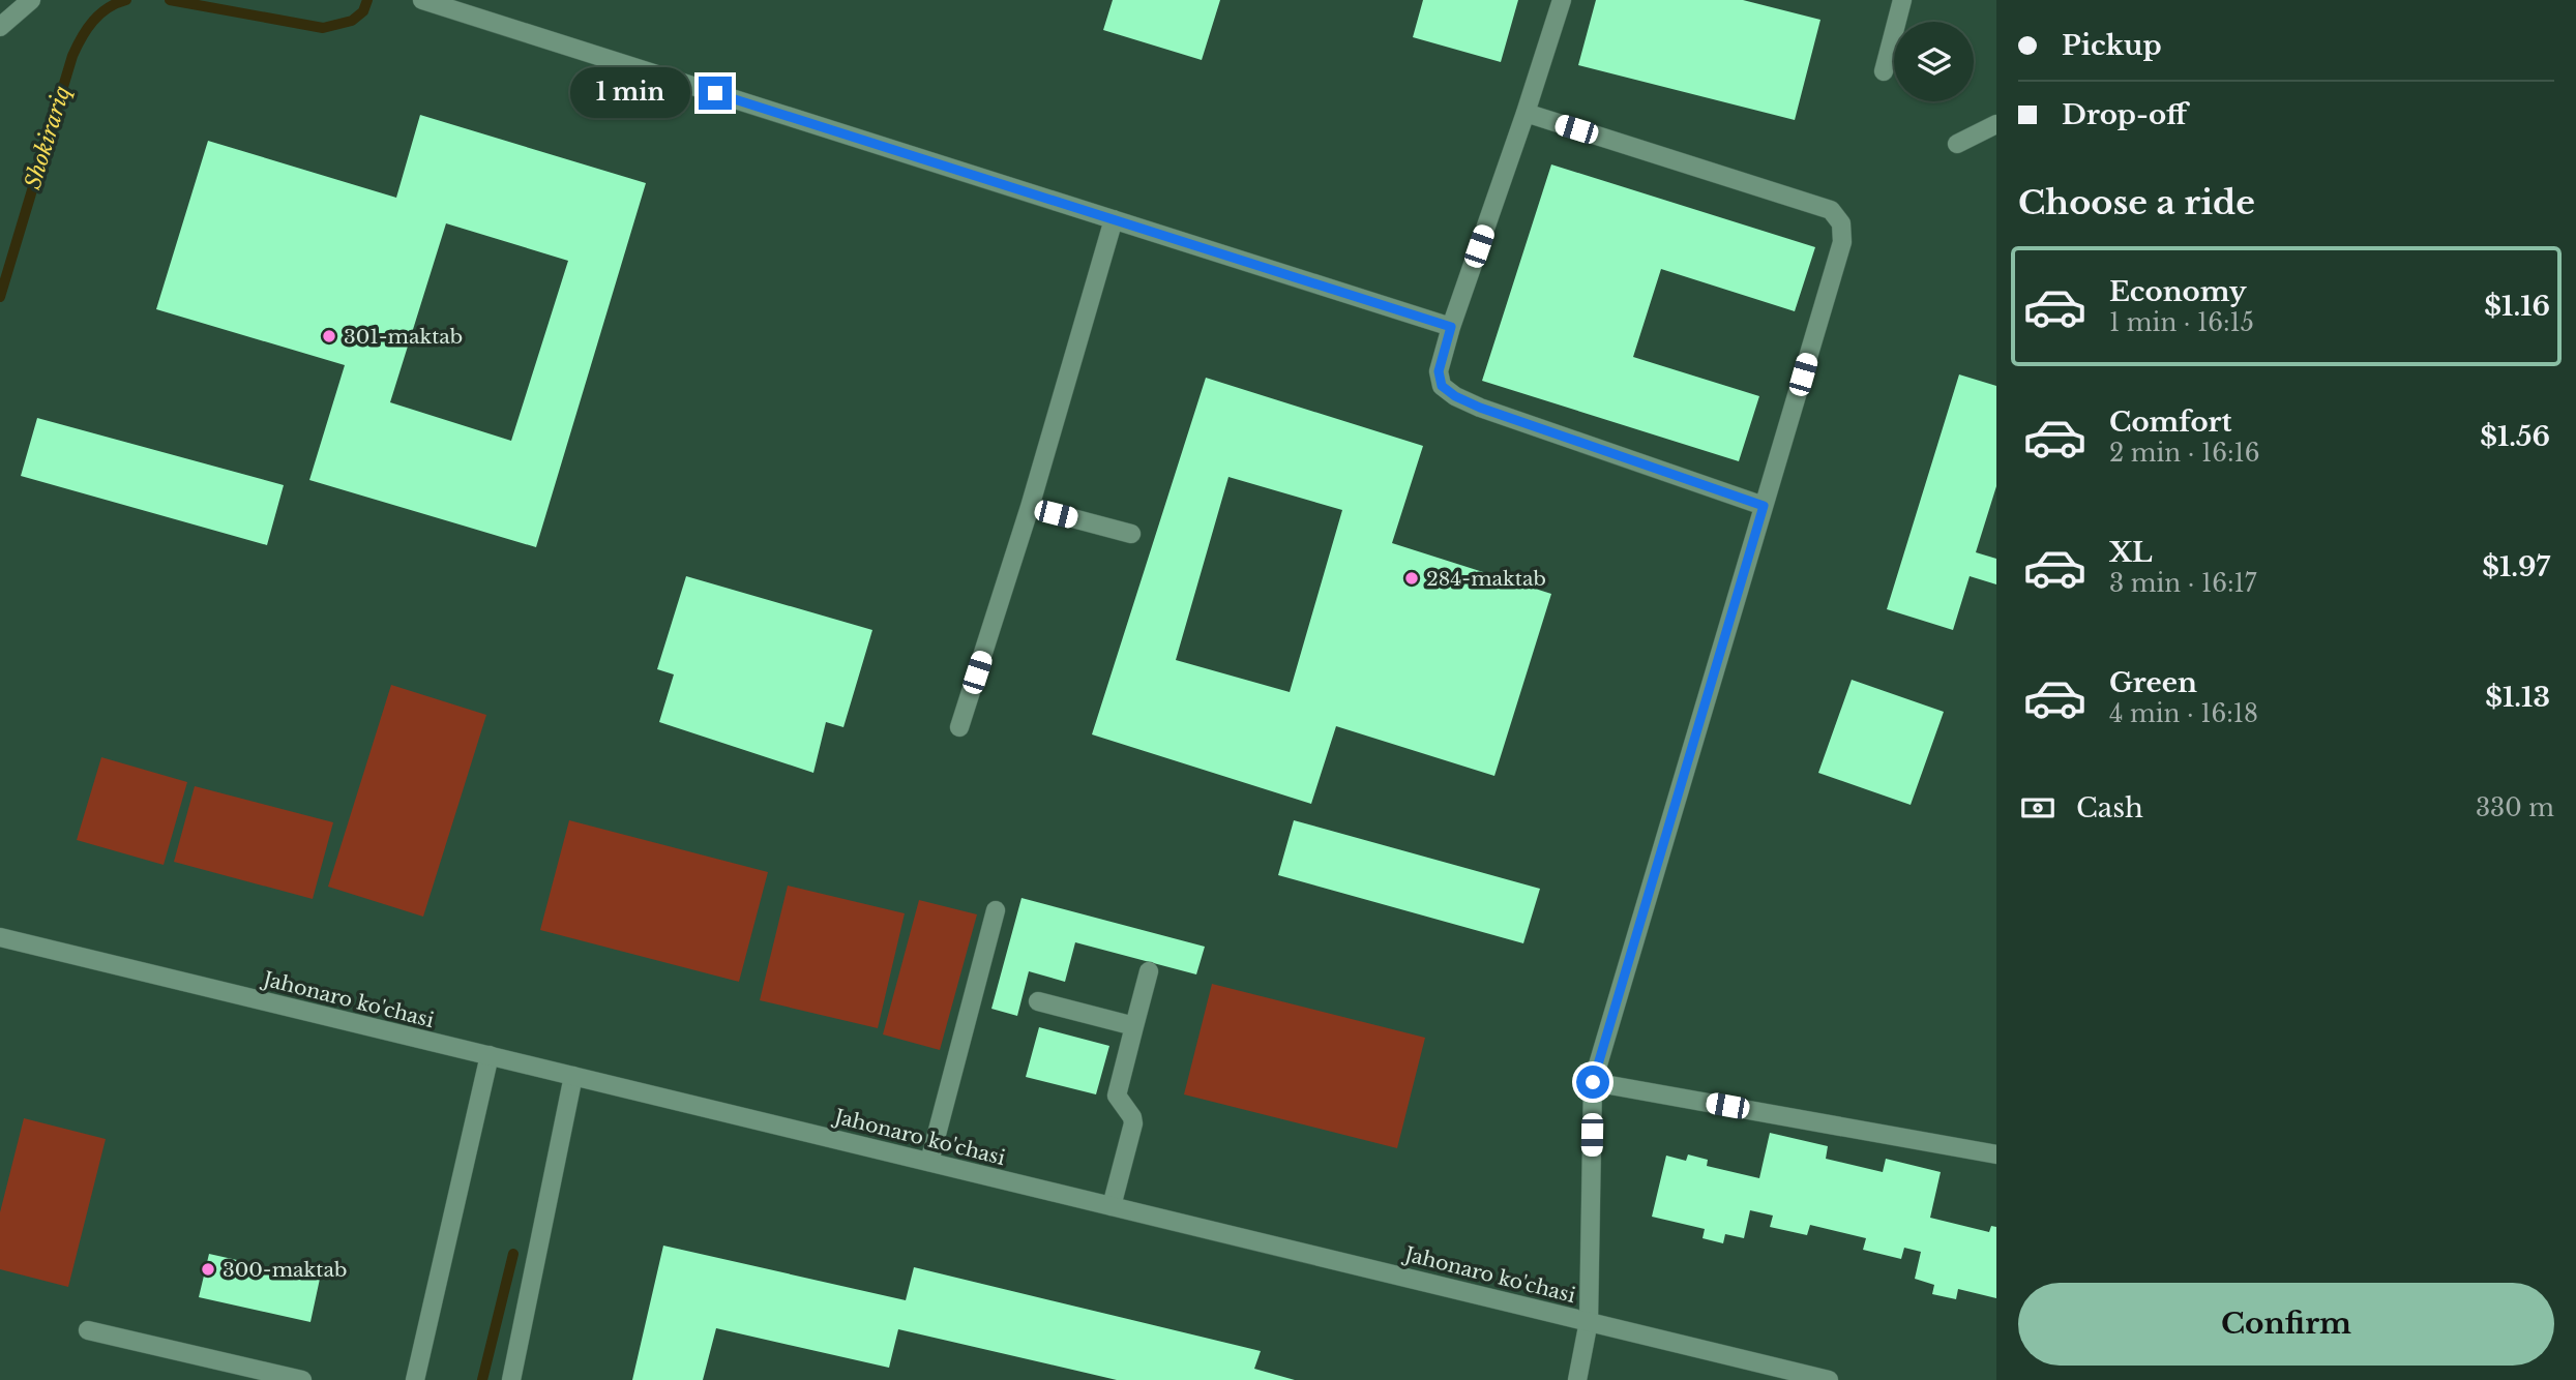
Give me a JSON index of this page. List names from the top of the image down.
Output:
{
  "streets": {
    "street": ["Jahonaro ko'chasi"]
  },
  "water": ["Shokirariq"],
  "places": ["301-maktab", "284-maktab", "300-maktab"],
  "page": {
    "banner": ["Pickup", "Drop-off"],
    "bubble": "1 min",
    "heading": "Choose a ride",
    "list": [
      {
        "name": "Economy",
        "note": "1 min · 16:15",
        "value": "$1.16"
      },
      {
        "name": "Comfort",
        "note": "2 min · 16:16",
        "value": "$1.56"
      },
      {
        "name": "XL",
        "note": "3 min · 16:17",
        "value": "$1.97"
      },
      {
        "name": "Green",
        "note": "4 min · 16:18",
        "value": "$1.13"
      }
    ],
    "pay": ["Cash", "330 m"],
    "buttons": "Confirm"
  }
}
